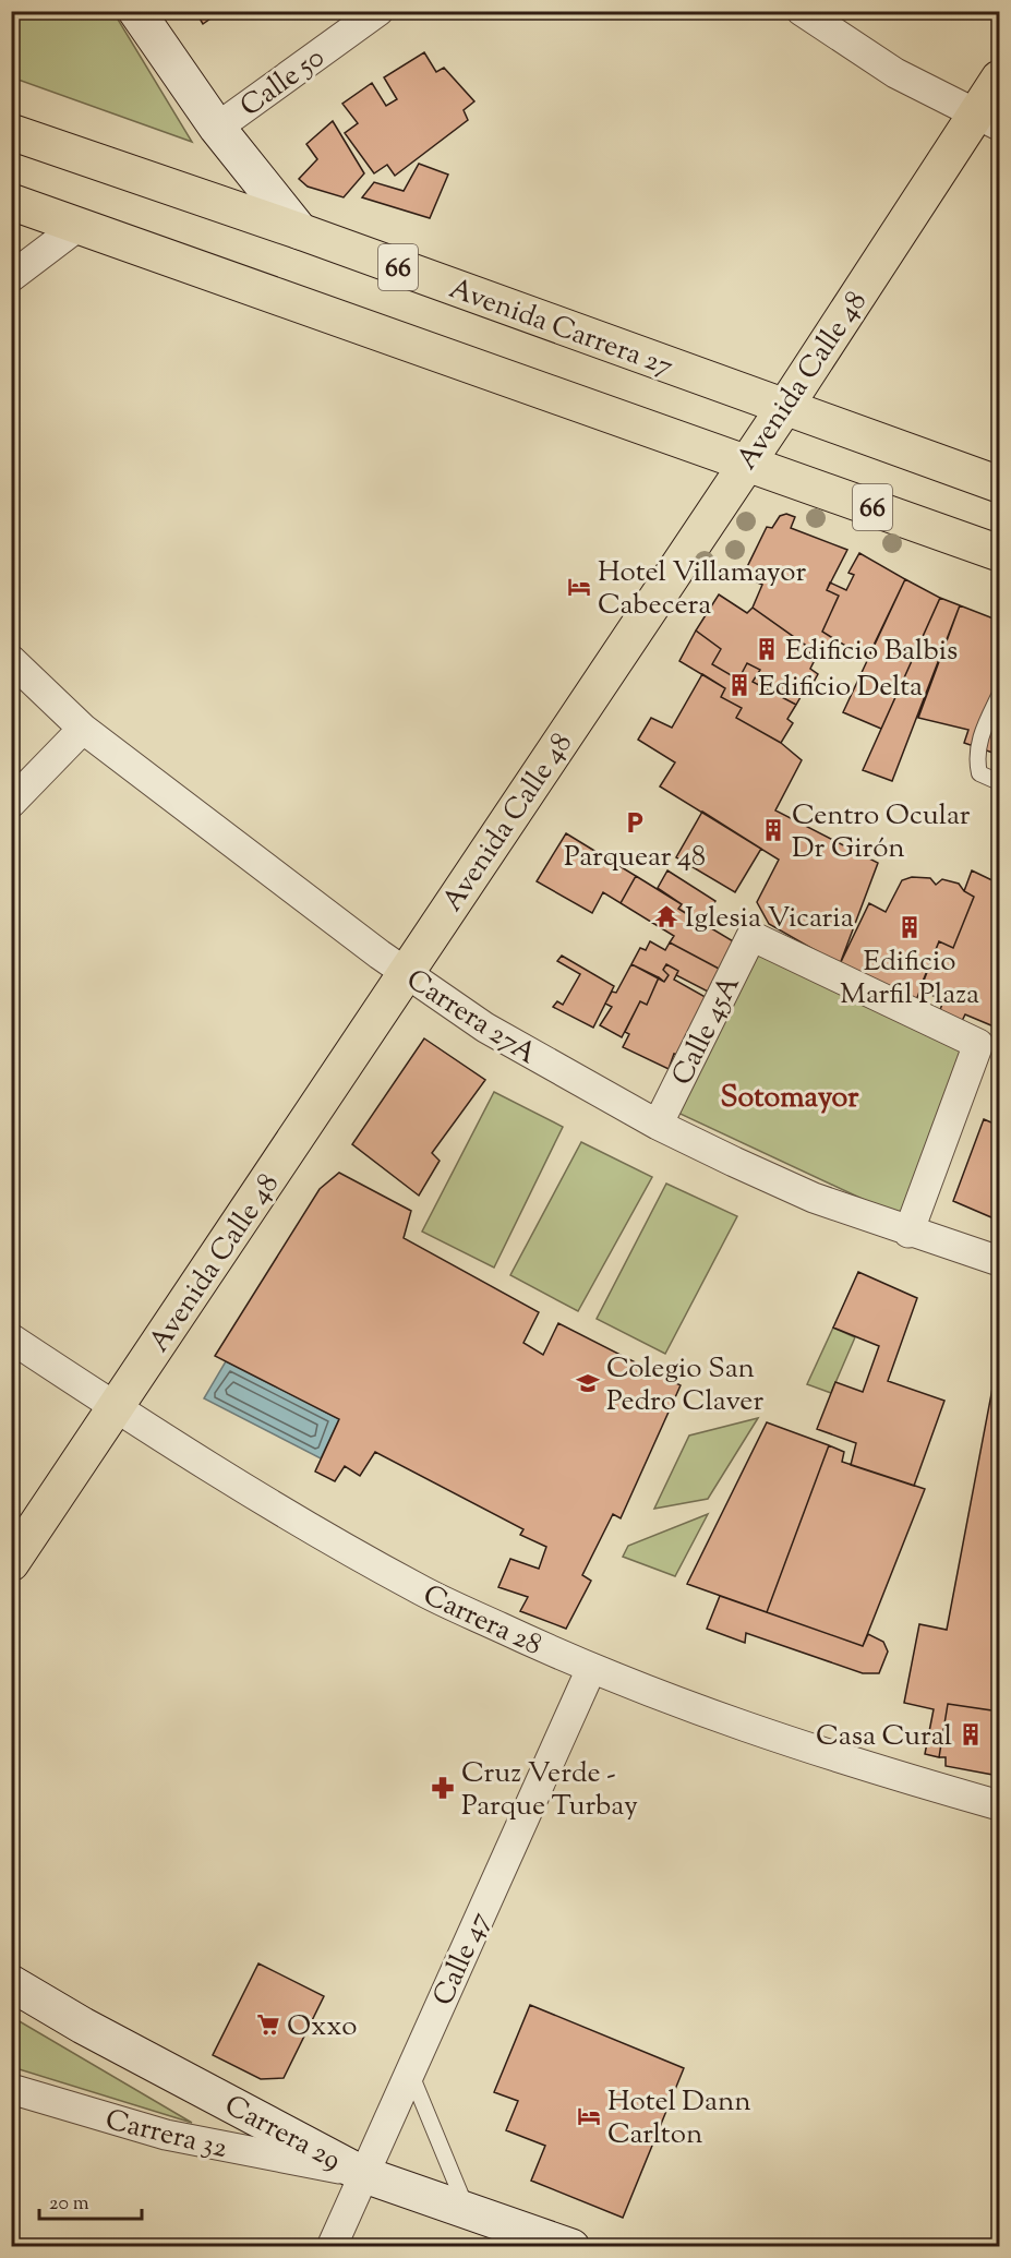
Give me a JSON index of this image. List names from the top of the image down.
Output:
{
  "streets": {
    "main road": ["66", "Avenida Carrera 27", "Avenida Calle 48"],
    "street": [
      "Calle 50",
      "Carrera 27A",
      "Calle 45A",
      "Carrera 28",
      "Calle 47",
      "Carrera 29",
      "Carrera 32"
    ]
  },
  "crossings": [
    ["Calle 50", "Avenida Carrera 27"],
    ["66", "Avenida Calle 48"],
    ["Avenida Carrera 27", "Avenida Calle 48"],
    ["Avenida Calle 48", "Carrera 27A"],
    ["Avenida Calle 48", "Carrera 28"],
    ["Carrera 27A", "Calle 45A"],
    ["Carrera 28", "Calle 47"],
    ["Calle 47", "Carrera 29"],
    ["Calle 47", "Carrera 32"],
    ["Carrera 29", "Carrera 32"]
  ],
  "districts": ["Sotomayor"],
  "places": {
    "hotel": ["Hotel Villamayor Cabecera", "Hotel Dann Carlton"],
    "building": [
      "Edificio Balbis",
      "Edificio Delta",
      "Centro Ocular Dr Girón",
      "Edificio Marfil Plaza",
      "Casa Cural"
    ],
    "parking": ["Parquear 48"],
    "temple": ["Iglesia Vicaria"],
    "school or university": ["Colegio San Pedro Claver"],
    "pharmacy": ["Cruz Verde - Parque Turbay"],
    "supermarket": ["Oxxo"]
  },
  "scale_bar": "20 m"
}
